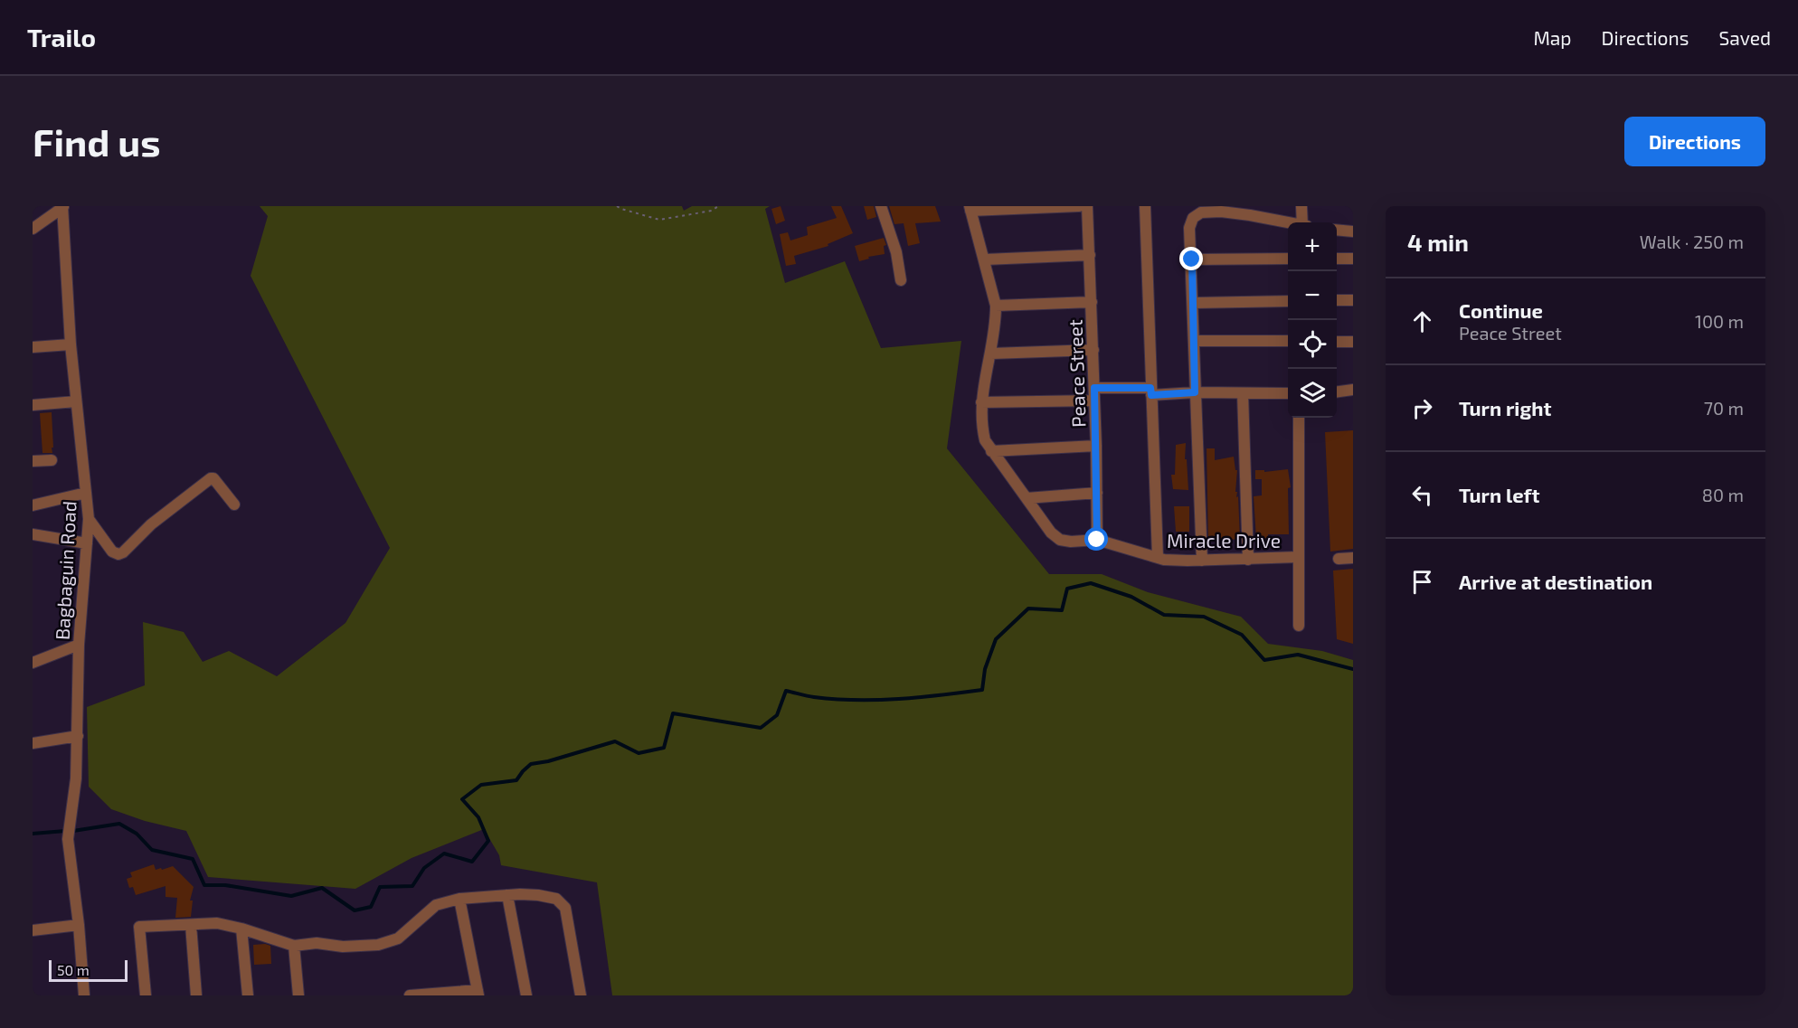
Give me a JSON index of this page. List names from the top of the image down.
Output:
{
  "streets": {
    "street": ["Peace Street", "Miracle Drive", "Bagbaguin Road"]
  },
  "crossings": [
    ["Peace Street", "Miracle Drive"]
  ],
  "scale_bar": "50 m",
  "page": {
    "header": "Trailo",
    "nav": ["Map", "Directions", "Saved"],
    "buttons": "Directions",
    "title": "Find us",
    "heading": ["4 min", "Walk · 250 m"],
    "map_buttons": ["+", "−"],
    "list": [
      ["Continue", "Peace Street", "100 m"],
      ["Turn right", "70 m"],
      ["Turn left", "80 m"],
      "Arrive at destination"
    ],
    "scale": "50 m"
  }
}
